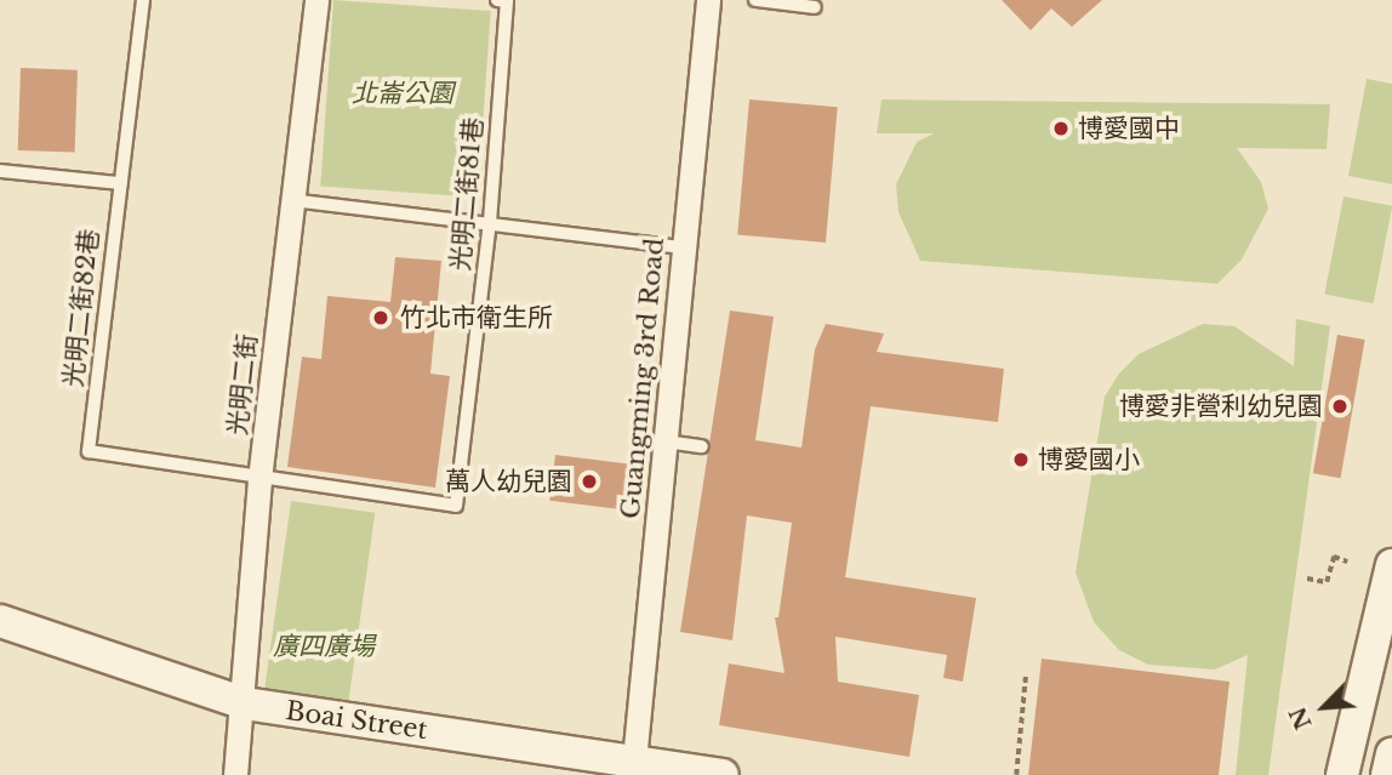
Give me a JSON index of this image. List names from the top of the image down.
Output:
{
  "streets": {
    "street": ["Guangming 3rd Road", "光明二街", "Boai Street"],
    "lane": ["光明二街81巷", "光明二街82巷"]
  },
  "crossings": [
    ["光明二街81巷", "光明二街82巷"],
    ["光明二街81巷", "光明二街"],
    ["光明二街82巷", "光明二街"],
    ["Guangming 3rd Road", "Boai Street"],
    ["光明二街", "Boai Street"]
  ],
  "parks": ["北崙公園", "廣四廣場"],
  "places": [
    "博愛國中",
    "竹北市衛生所",
    "博愛非營利幼兒園",
    "博愛國小",
    "萬人幼兒園"
  ],
  "north": "bottom left"
}
